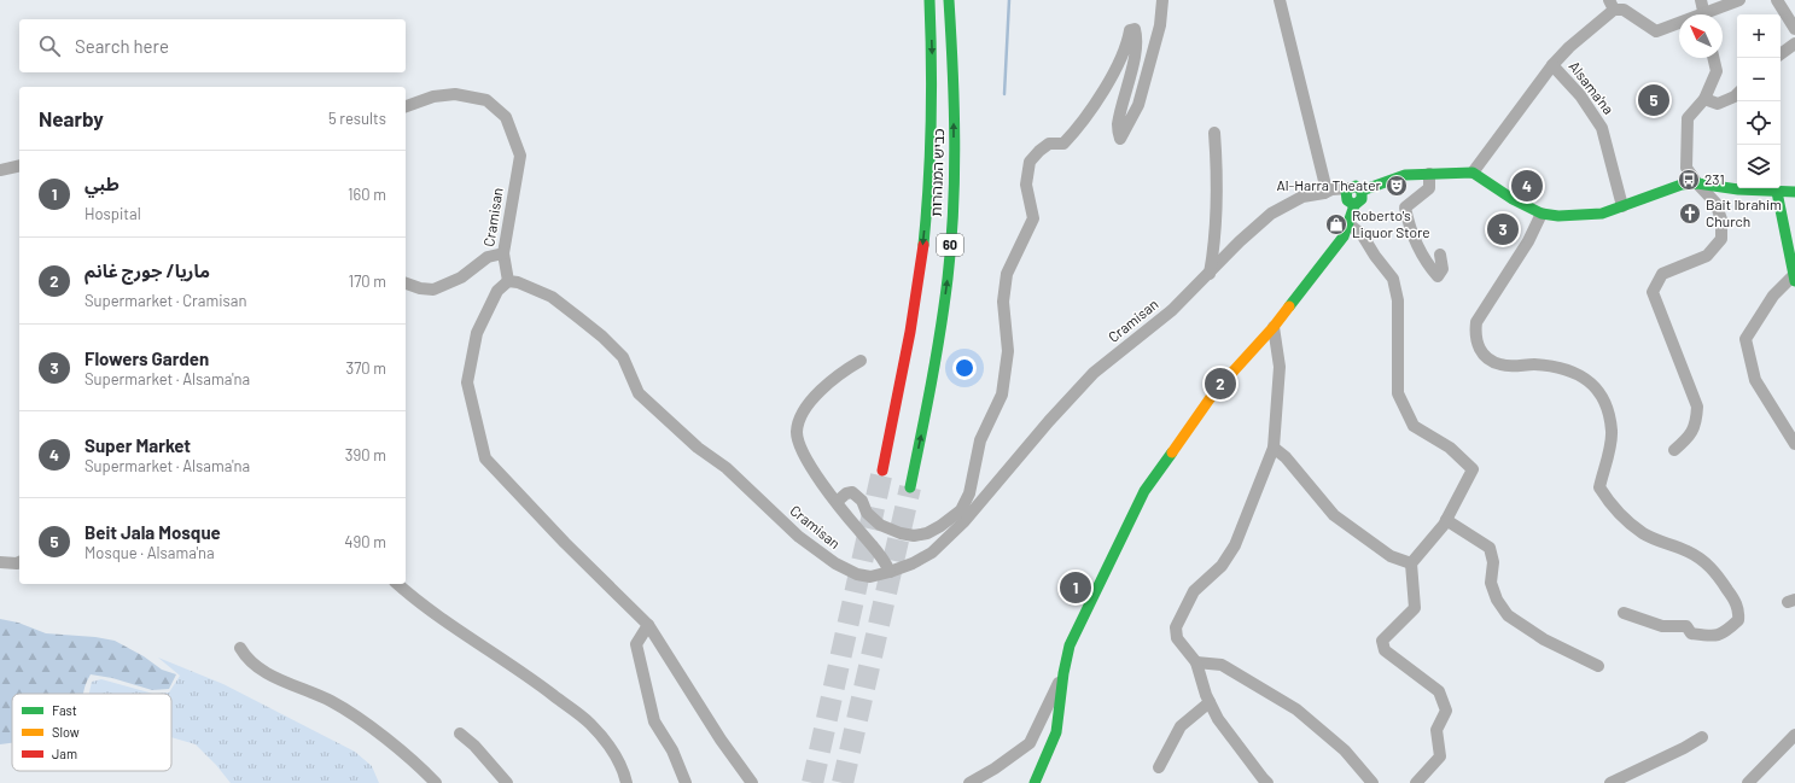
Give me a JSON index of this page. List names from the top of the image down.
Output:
{
  "streets": {
    "main road": ["כביש המנהרות", "60"],
    "street": ["Alsama'na", "Cramisan"]
  },
  "places": {
    "bus stop": ["231"],
    "theatre": ["Al-Harra Theater"],
    "church": ["Bait Ibrahim Church"],
    "shop": ["Roberto's Liquor Store"]
  },
  "legend": ["Fast", "Slow", "Jam"],
  "north": "top left",
  "page": {
    "map_buttons": ["+", "−"],
    "search": "Search here",
    "pins": [
      "5",
      "4",
      "3",
      "2",
      "1"
    ],
    "heading": ["Nearby", "5 results"],
    "list": [
      {
        "mark": "1",
        "name": "طبي",
        "note": "Hospital",
        "value": "160 m"
      },
      {
        "mark": "2",
        "name": "ماريا/ جورج غانم",
        "note": "Supermarket · Cramisan",
        "value": "170 m"
      },
      {
        "mark": "3",
        "name": "Flowers Garden",
        "note": "Supermarket · Alsama'na",
        "value": "370 m"
      },
      {
        "mark": "4",
        "name": "Super Market",
        "note": "Supermarket · Alsama'na",
        "value": "390 m"
      },
      {
        "mark": "5",
        "name": "Beit Jala Mosque",
        "note": "Mosque · Alsama'na",
        "value": "490 m"
      }
    ]
  }
}
